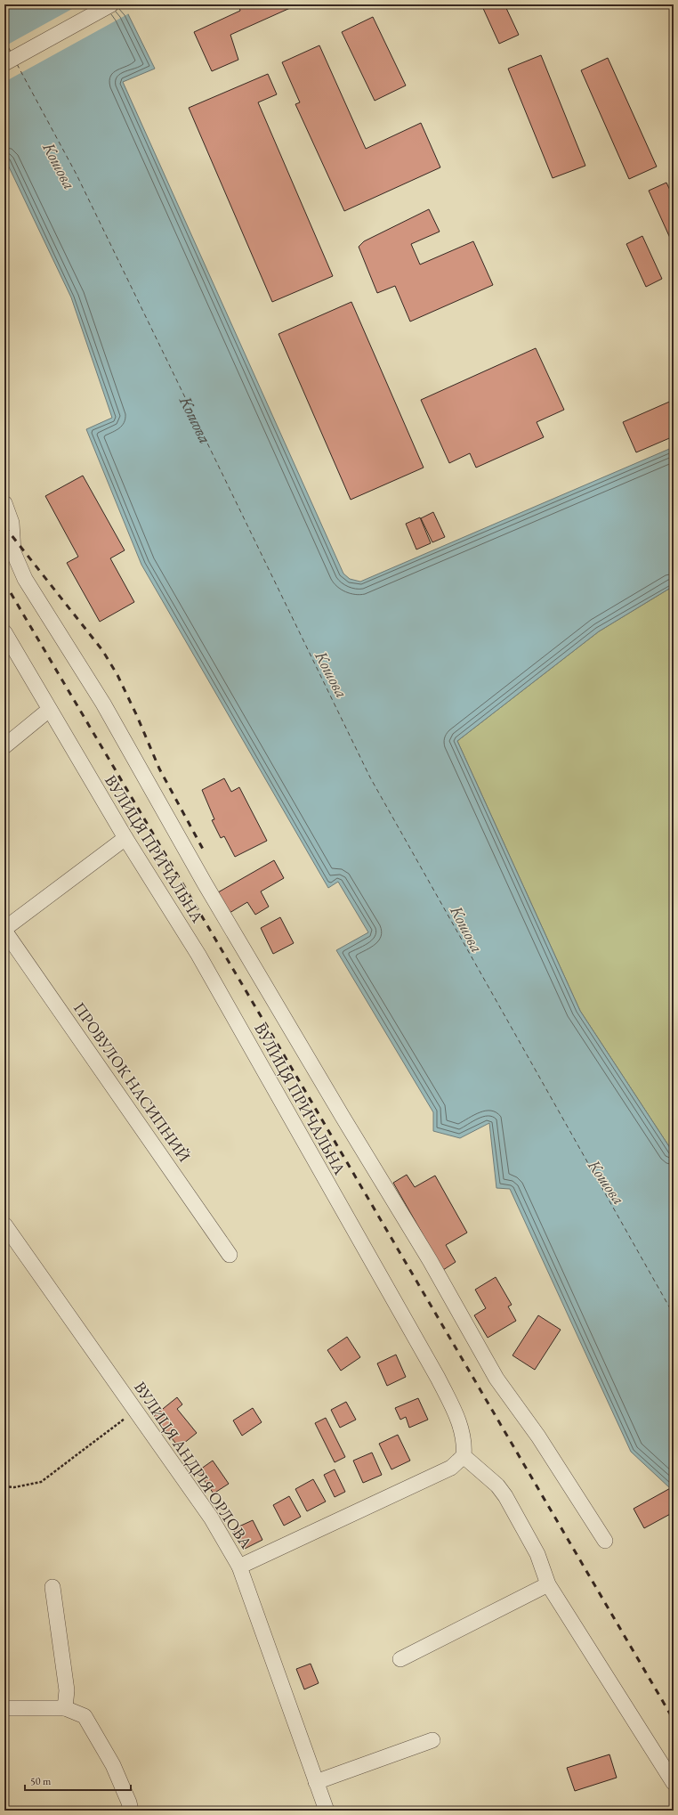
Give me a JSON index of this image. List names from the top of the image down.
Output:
{
  "streets": {
    "street": ["ВУЛИЦЯ ПРИЧАЛЬНА", "ПРОВУЛОК НАСИПНИЙ", "ВУЛИЦЯ АНДРІЯ ОРЛОВА"]
  },
  "water": ["Кошова"],
  "scale_bar": "50 m"
}
